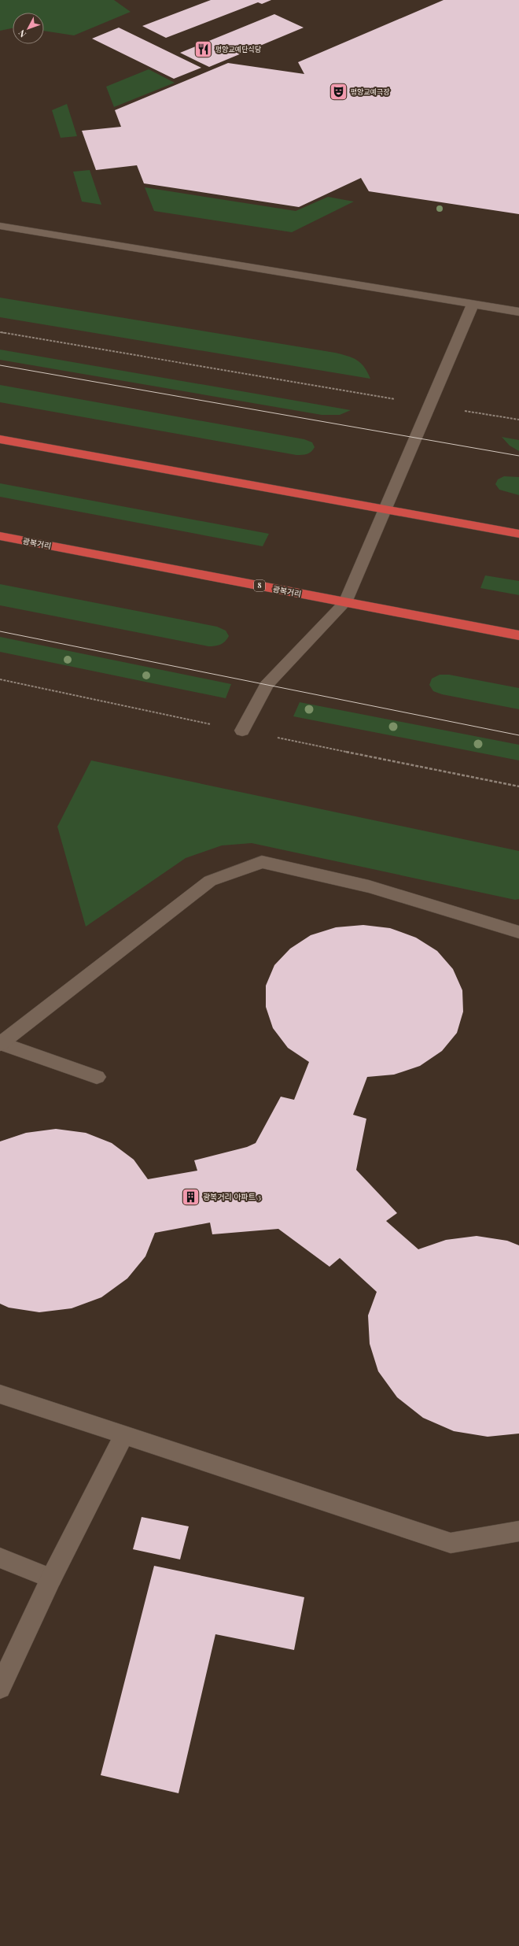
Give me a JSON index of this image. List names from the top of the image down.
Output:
{
  "streets": {
    "highway": ["광복거리", "8"]
  },
  "places": {
    "restaurant": ["평양교예단식당"],
    "theatre": ["평양교예극장"],
    "building": ["광복거리 아파트 3"]
  },
  "north": "bottom left"
}
